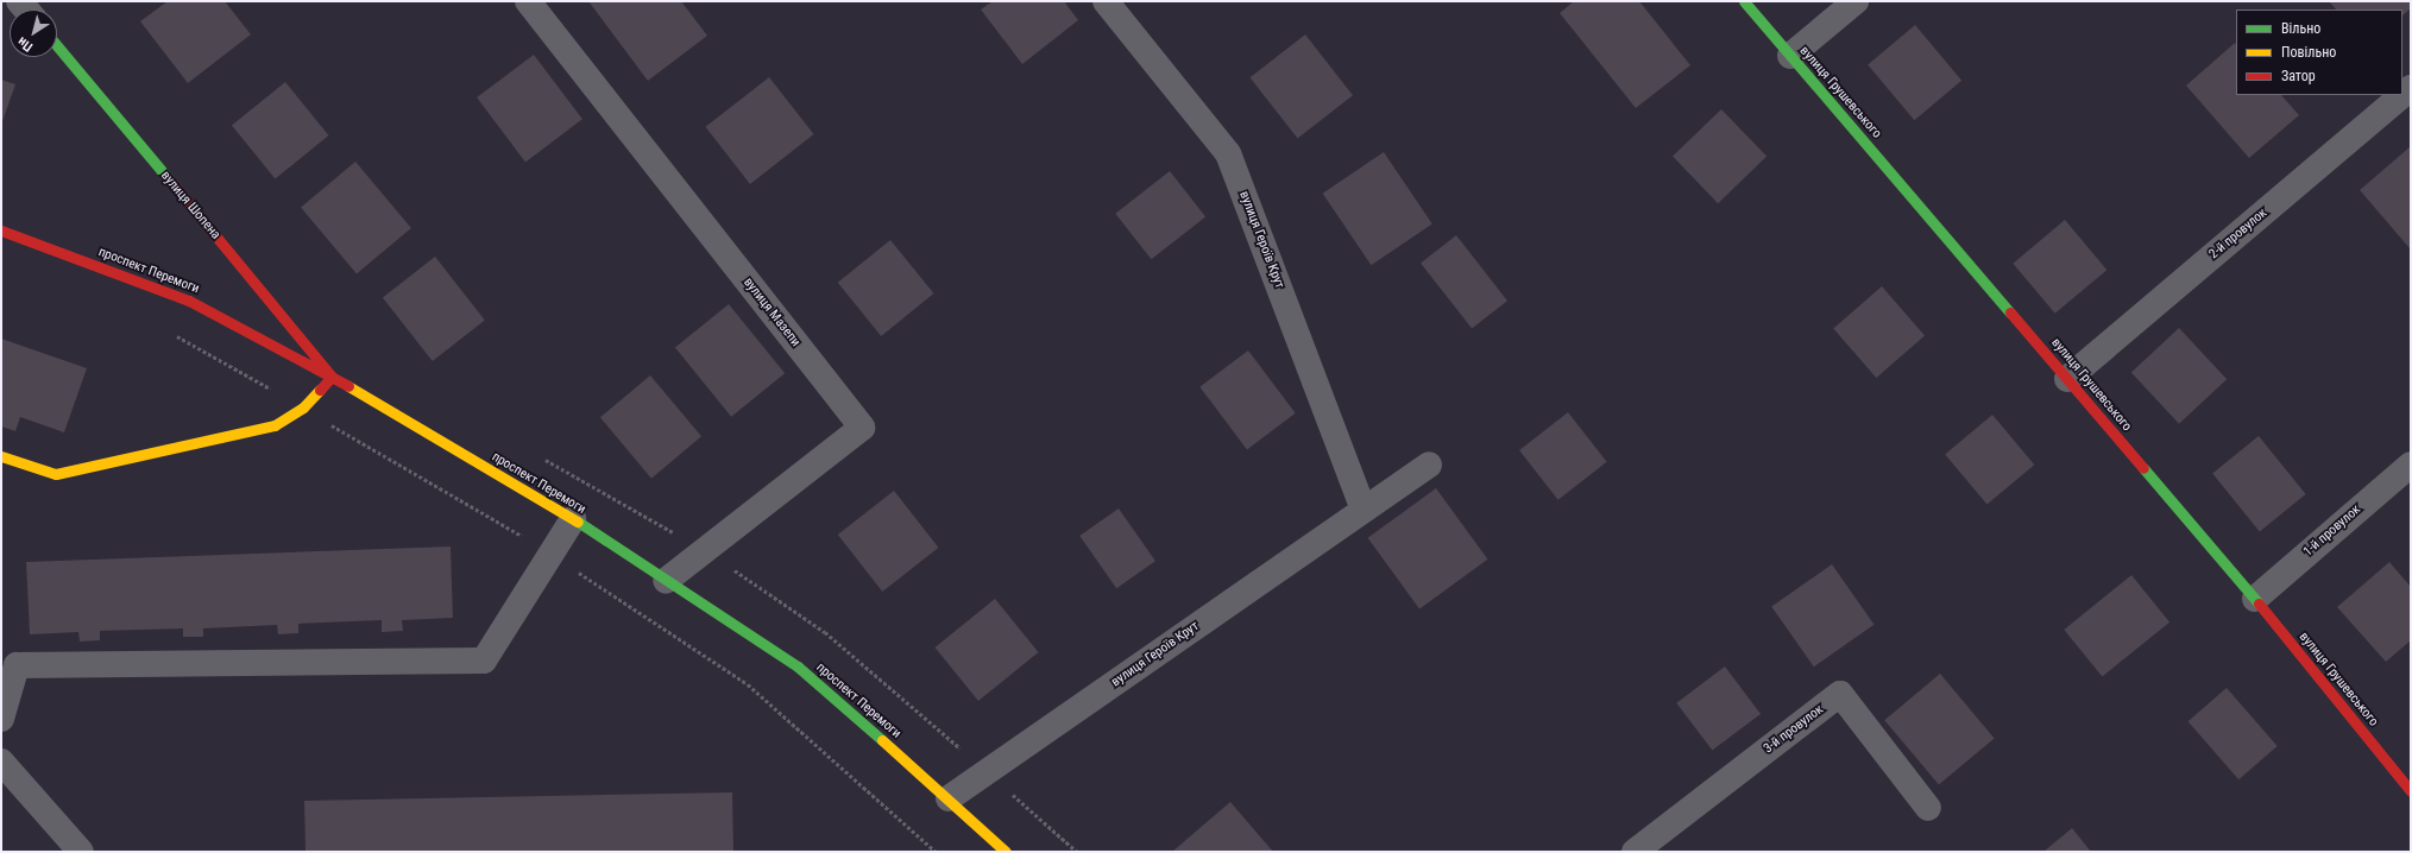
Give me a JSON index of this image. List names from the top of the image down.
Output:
{
  "streets": {
    "street": [
      "вулиця Грушевського",
      "вулиця Шопена",
      "2-й провулок",
      "вулиця Героїв Крут",
      "проспект Перемоги",
      "вулиця Мазепи",
      "1-й провулок",
      "3-й провулок"
    ]
  },
  "crossings": [
    ["вулиця Грушевського", "2-й провулок"],
    ["вулиця Грушевського", "1-й провулок"],
    ["вулиця Шопена", "проспект Перемоги"],
    ["вулиця Героїв Крут", "проспект Перемоги"],
    ["проспект Перемоги", "вулиця Мазепи"]
  ],
  "legend": ["Вільно", "Повільно", "Затор"],
  "north": "bottom left"
}
